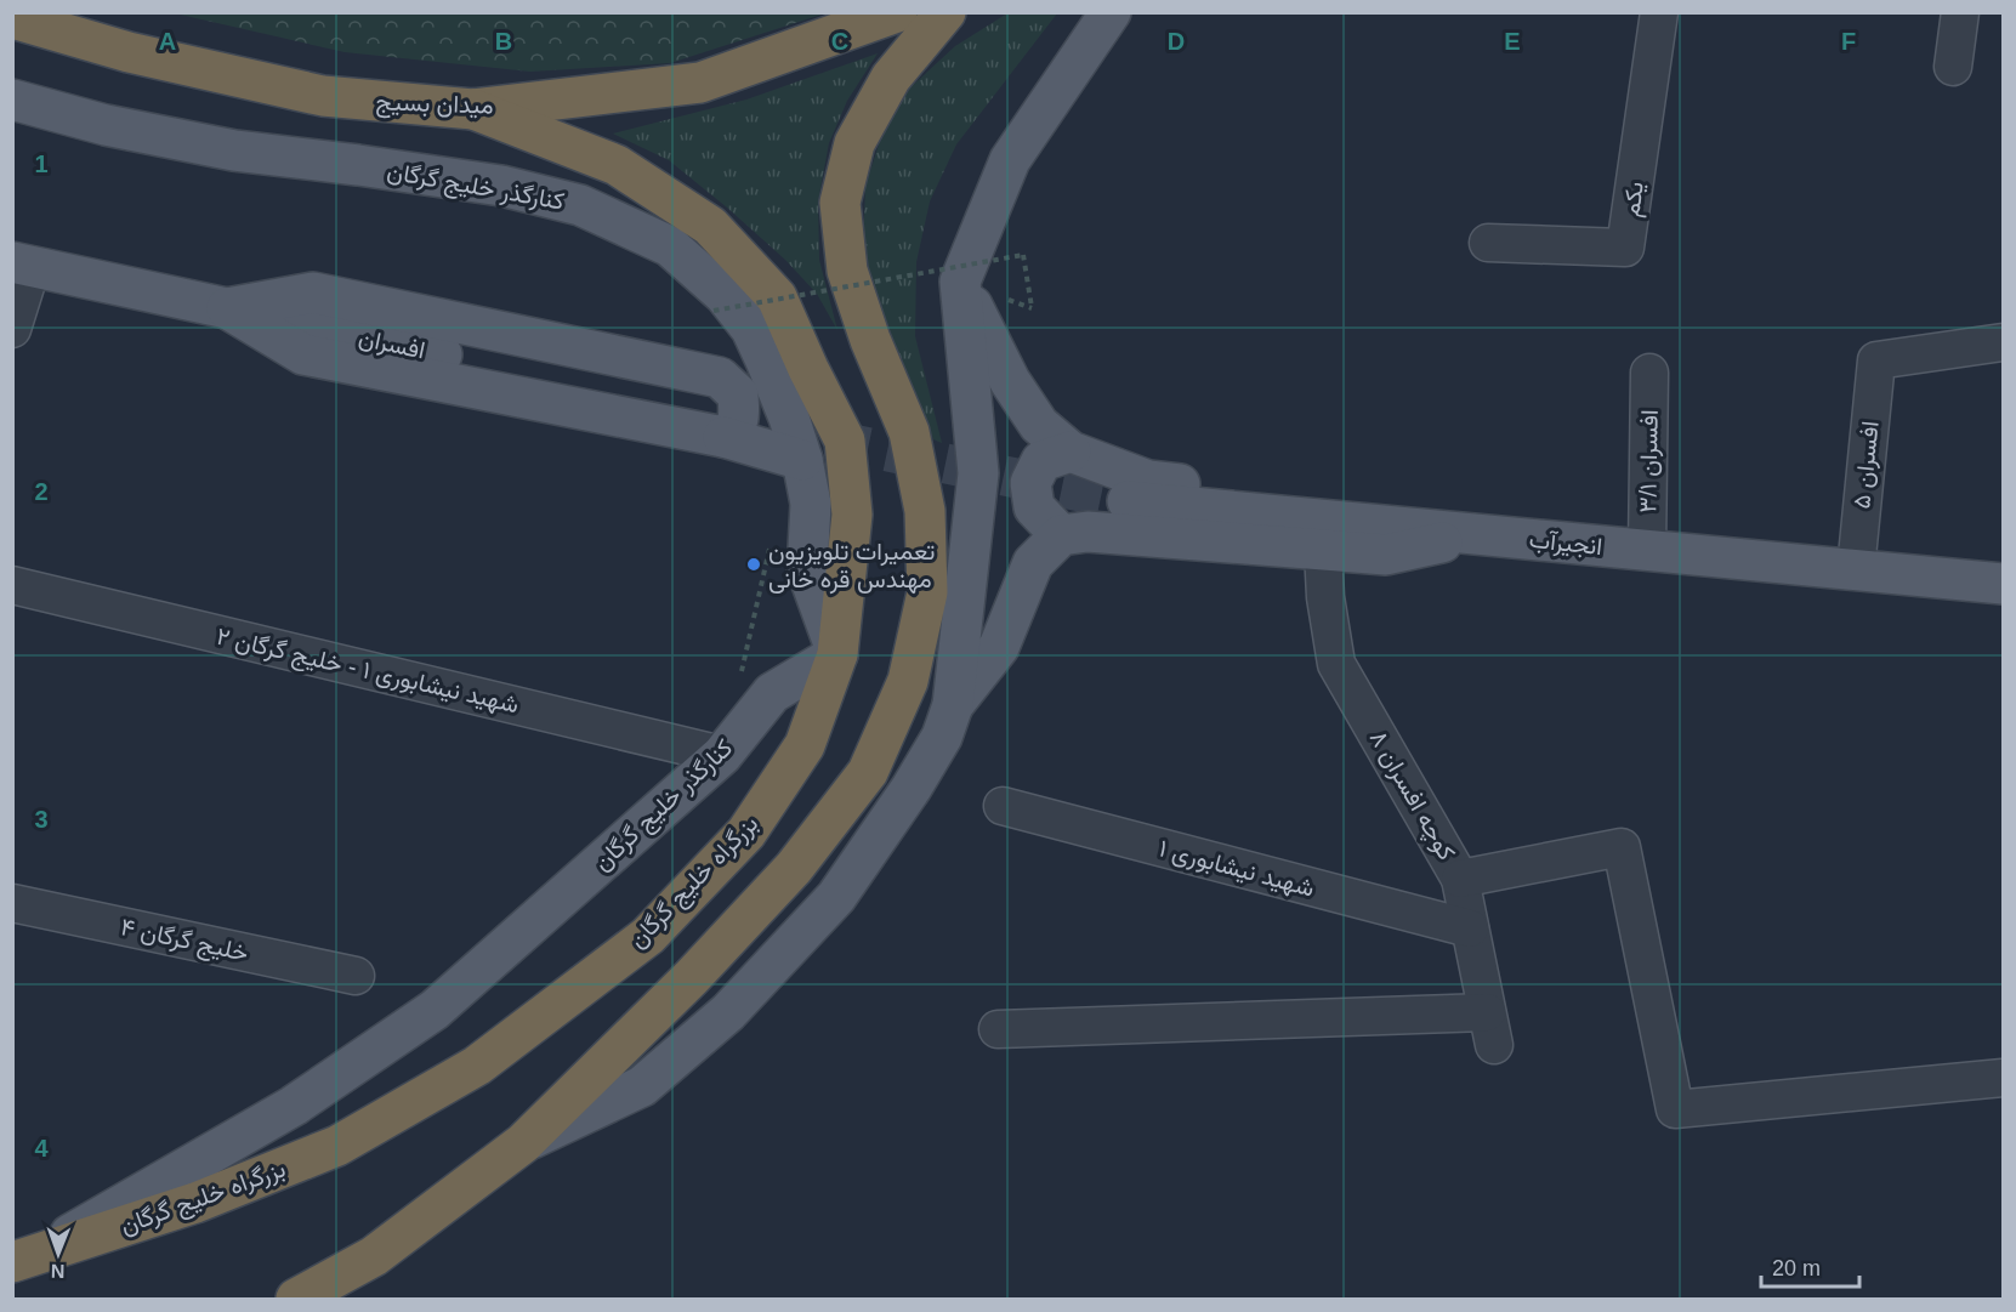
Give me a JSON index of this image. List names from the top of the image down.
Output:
{
  "streets": {
    "highway": ["میدان بسیج", "بزرگراه خلیج گرگان"],
    "main road": ["کنارگذر خلیج گرگان", "افسران", "انجیرآب"],
    "street": [
      "یکم",
      "افسران ۳/۱",
      "افسران ۵",
      "شهید نیشابوری ۱ - خلیج گرگان ۲",
      "کوچه افسران ۸",
      "شهید نیشابوری ۱",
      "خلیج گرگان ۴"
    ]
  },
  "crossings": [
    ["میدان بسیج", "بزرگراه خلیج گرگان"],
    ["کنارگذر خلیج گرگان", "افسران"],
    ["کنارگذر خلیج گرگان", "شهید نیشابوری ۱ - خلیج گرگان ۲"],
    ["کنارگذر خلیج گرگان", "بزرگراه خلیج گرگان"],
    ["افسران ۳/۱", "انجیرآب"],
    ["افسران ۵", "انجیرآب"],
    ["کوچه افسران ۸", "شهید نیشابوری ۱"]
  ],
  "places": ["تعمیرات تلویزیون مهندس قره خانی"],
  "scale_bar": "20 m",
  "north": "bottom",
  "grid": {
    "columns": [
      "A",
      "B",
      "C",
      "D",
      "E",
      "F"
    ],
    "rows": [
      "1",
      "2",
      "3",
      "4"
    ]
  }
}
